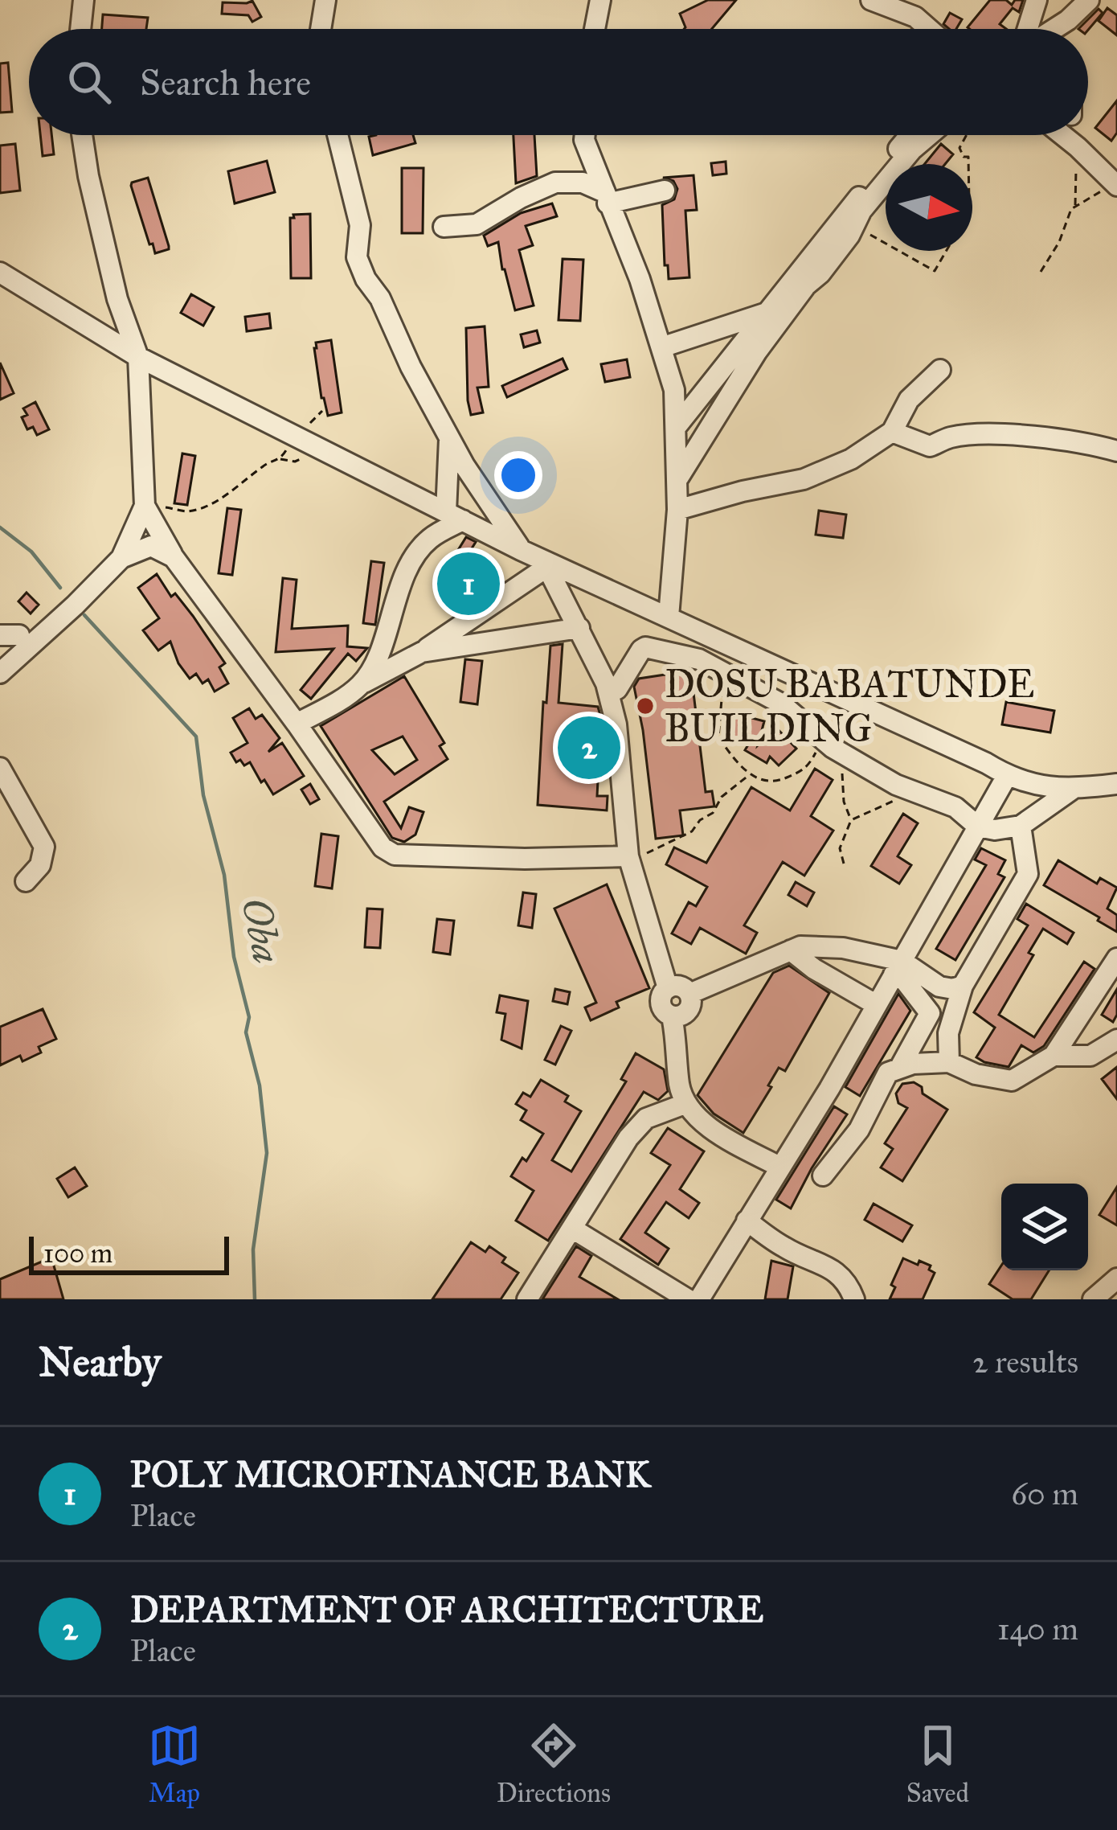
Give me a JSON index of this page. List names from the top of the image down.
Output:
{
  "water": ["Oba"],
  "places": ["DOSU BABATUNDE BUILDING"],
  "scale_bar": "100 m",
  "north": "right",
  "page": {
    "search": "Search here",
    "pins": ["1", "2"],
    "scale": "100 m",
    "heading": ["Nearby", "2 results"],
    "list": [
      {
        "mark": "1",
        "name": "POLY MICROFINANCE BANK",
        "note": "Place",
        "value": "60 m"
      },
      {
        "mark": "2",
        "name": "DEPARTMENT OF ARCHITECTURE",
        "note": "Place",
        "value": "140 m"
      }
    ],
    "nav": ["Map", "Directions", "Saved"]
  }
}
